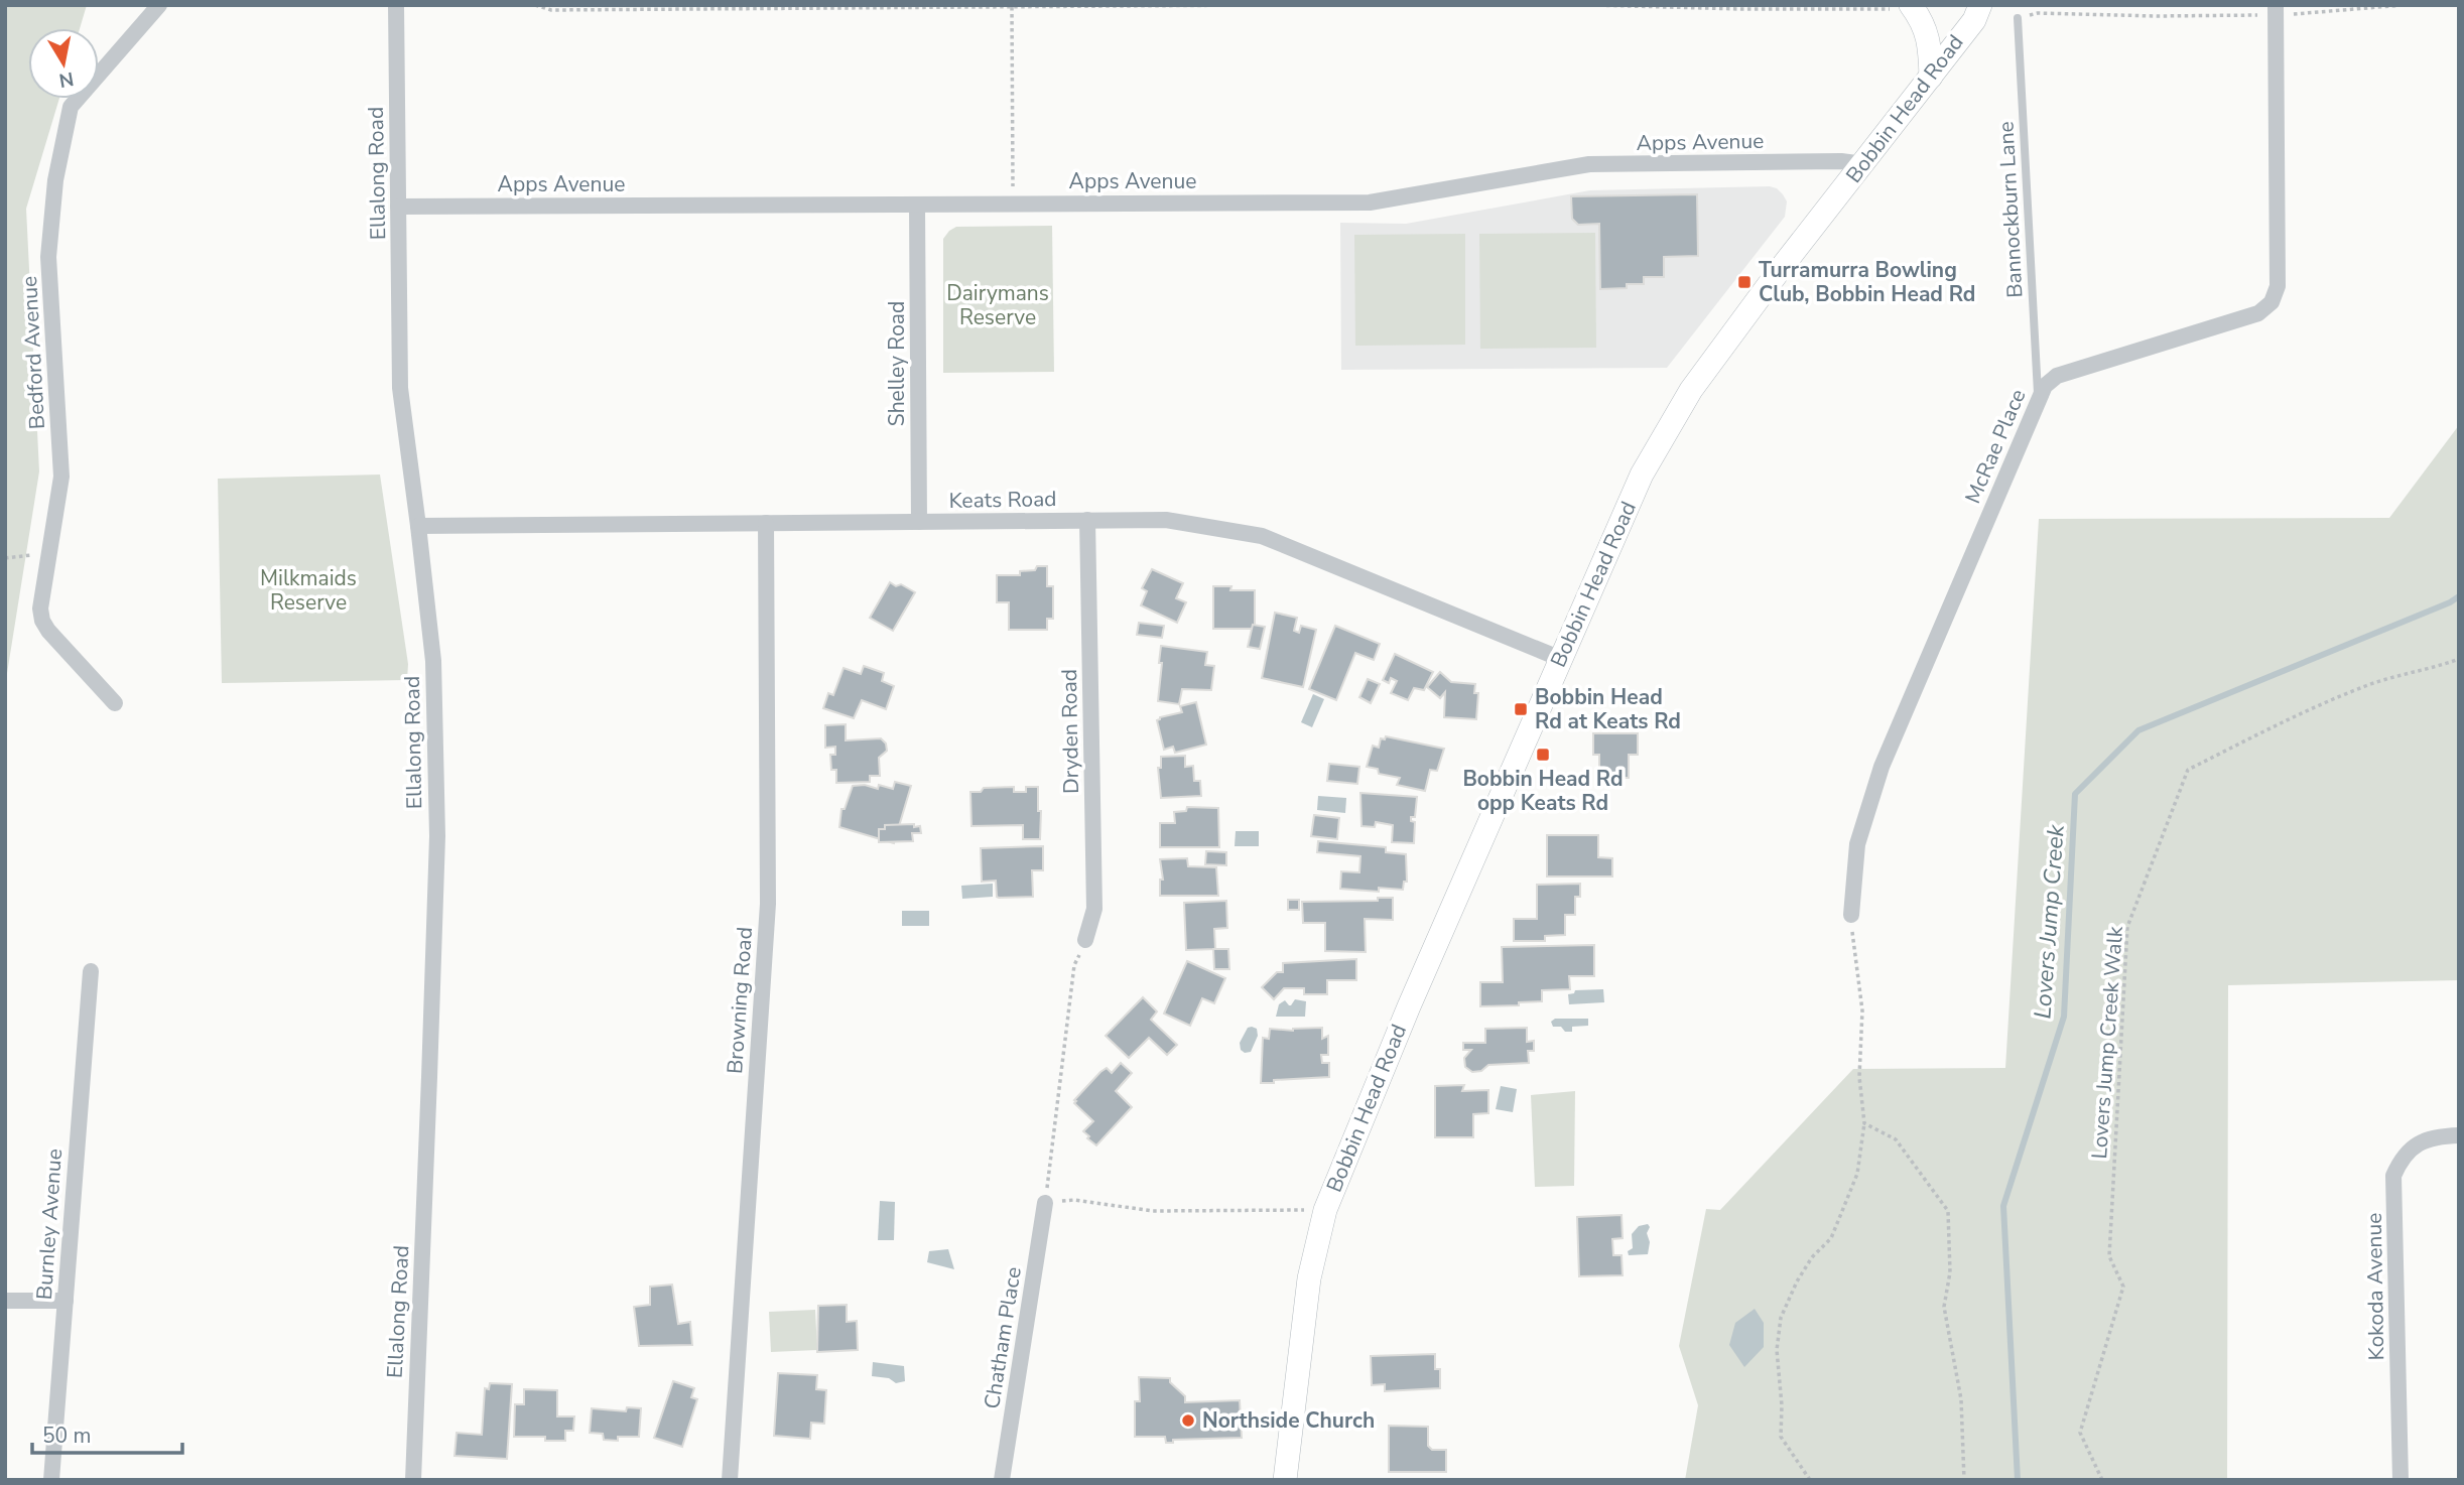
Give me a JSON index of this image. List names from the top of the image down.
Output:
{
  "streets": {
    "main road": ["Bobbin Head Road"],
    "street": [
      "Apps Avenue",
      "Ellalong Road",
      "Bedford Avenue",
      "Shelley Road",
      "McRae Place",
      "Keats Road",
      "Dryden Road",
      "Browning Road",
      "Burnley Avenue",
      "Kokoda Avenue",
      "Chatham Place"
    ],
    "lane": ["Bannockburn Lane"],
    "path": ["Lovers Jump Creek Walk"]
  },
  "crossings": [
    ["Bobbin Head Road", "Apps Avenue"],
    ["Bobbin Head Road", "Keats Road"],
    ["Apps Avenue", "Ellalong Road"],
    ["Apps Avenue", "Shelley Road"],
    ["Ellalong Road", "Keats Road"],
    ["Bannockburn Lane", "McRae Place"],
    ["Shelley Road", "Keats Road"],
    ["Keats Road", "Dryden Road"],
    ["Keats Road", "Browning Road"]
  ],
  "water": ["Lovers Jump Creek"],
  "parks": ["Dairymans Reserve", "Milkmaids Reserve"],
  "places": {
    "transit": ["Turramurra Bowling Club, Bobbin Head Rd", "Bobbin Head Rd at Keats Rd", "Bobbin Head Rd opp Keats Rd"],
    "other": ["Northside Church"]
  },
  "scale_bar": "50 m",
  "north": "bottom"
}
